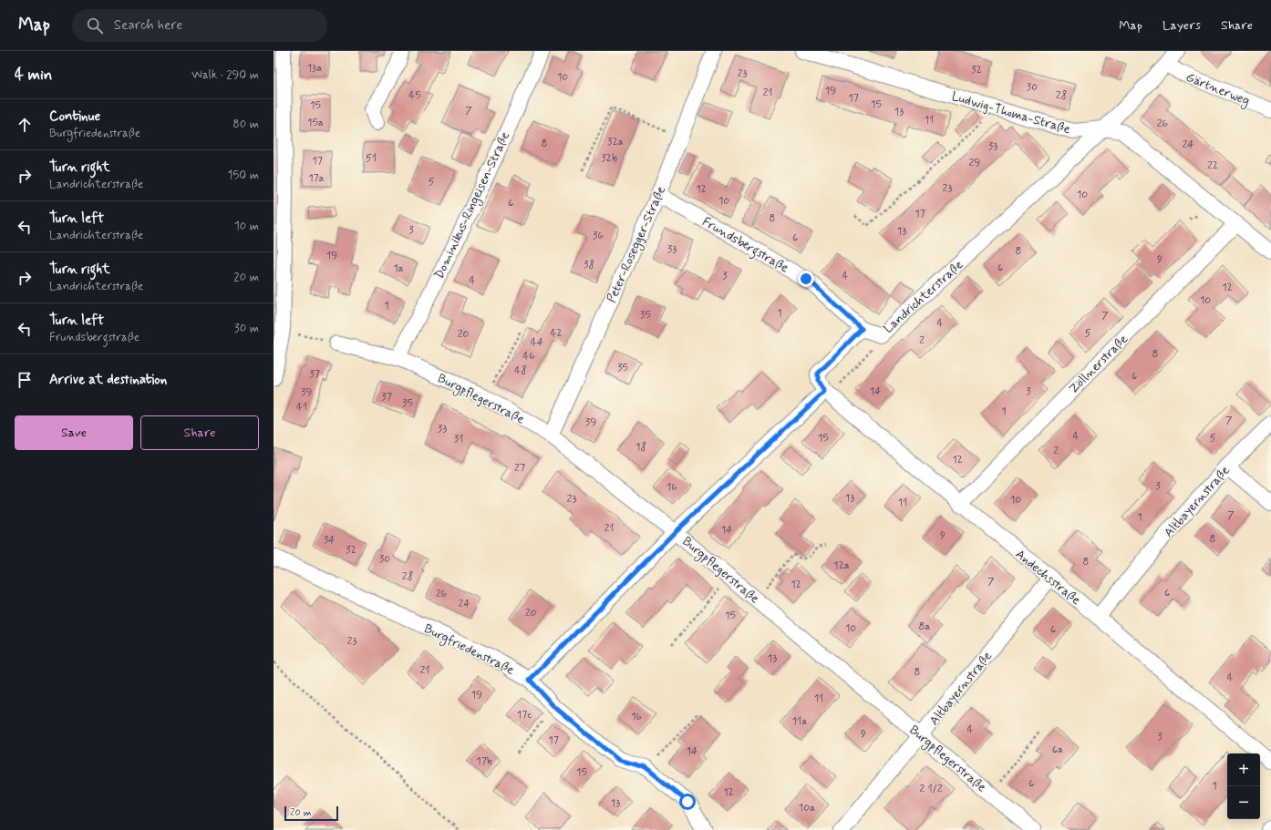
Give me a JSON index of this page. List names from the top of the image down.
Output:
{
  "streets": {
    "street": [
      "Gärtnerweg",
      "Ludwig-Thoma-Straße",
      "Dominikus-Ringeisen-Straße",
      "Peter-Rosegger-Straße",
      "Frundsbergstraße",
      "Landrichterstraße",
      "Zöllnerstraße",
      "Burgpflegerstraße",
      "Altbayernstraße",
      "Andechsstraße",
      "Burgfriedenstraße"
    ]
  },
  "crossings": [
    ["Gärtnerweg", "Landrichterstraße"],
    ["Ludwig-Thoma-Straße", "Landrichterstraße"],
    ["Ludwig-Thoma-Straße", "Zöllnerstraße"],
    ["Dominikus-Ringeisen-Straße", "Burgpflegerstraße"],
    ["Peter-Rosegger-Straße", "Frundsbergstraße"],
    ["Peter-Rosegger-Straße", "Burgpflegerstraße"],
    ["Frundsbergstraße", "Landrichterstraße"],
    ["Landrichterstraße", "Andechsstraße"],
    ["Zöllnerstraße", "Andechsstraße"],
    ["Burgpflegerstraße", "Altbayernstraße"],
    ["Altbayernstraße", "Andechsstraße"]
  ],
  "house_numbers": [
    "13a",
    "32",
    "23",
    "10",
    "30",
    "19",
    "21",
    "45",
    "28",
    "17",
    "15",
    "15",
    "7",
    "13",
    "11",
    "15a",
    "26",
    "32a",
    "8",
    "24",
    "33",
    "51",
    "32b",
    "17",
    "29",
    "22",
    "17a",
    "5",
    "23",
    "12",
    "10",
    "10",
    "6",
    "17",
    "8",
    "3",
    "13",
    "36",
    "6",
    "33",
    "8",
    "19",
    "9",
    "38",
    "6",
    "1a",
    "3",
    "4",
    "4",
    "12",
    "10",
    "1",
    "1",
    "35",
    "7",
    "4",
    "42",
    "5",
    "20",
    "2",
    "44",
    "8",
    "46",
    "35",
    "48",
    "37",
    "6",
    "14",
    "3",
    "39",
    "37",
    "35",
    "41",
    "1",
    "7",
    "39",
    "33",
    "4",
    "15",
    "5",
    "31",
    "18",
    "2",
    "12",
    "27",
    "3",
    "16",
    "13",
    "23",
    "10",
    "11",
    "7",
    "1",
    "21",
    "14",
    "9",
    "8",
    "34",
    "32",
    "30",
    "8",
    "12a",
    "28",
    "7",
    "12",
    "6",
    "26",
    "24",
    "20",
    "15",
    "8a",
    "10",
    "6",
    "23",
    "13",
    "21",
    "8",
    "4",
    "19",
    "11",
    "17c",
    "16",
    "11a",
    "4",
    "9",
    "3",
    "17",
    "6a",
    "14",
    "17b",
    "15",
    "6",
    "1",
    "2 1/2",
    "12",
    "13",
    "10a"
  ],
  "scale_bar": "20 m",
  "page": {
    "header": "Map",
    "search": "Search here",
    "nav": ["Map", "Layers", "Share"],
    "heading": ["4 min", "Walk · 290 m"],
    "list": [
      ["Continue", "Burgfriedenstraße", "80 m"],
      ["Turn right", "Landrichterstraße", "150 m"],
      ["Turn left", "Landrichterstraße", "10 m"],
      ["Turn right", "Landrichterstraße", "20 m"],
      ["Turn left", "Frundsbergstraße", "30 m"],
      "Arrive at destination"
    ],
    "buttons": ["Save", "Share"],
    "map_buttons": ["+", "−"],
    "scale": "20 m"
  }
}
